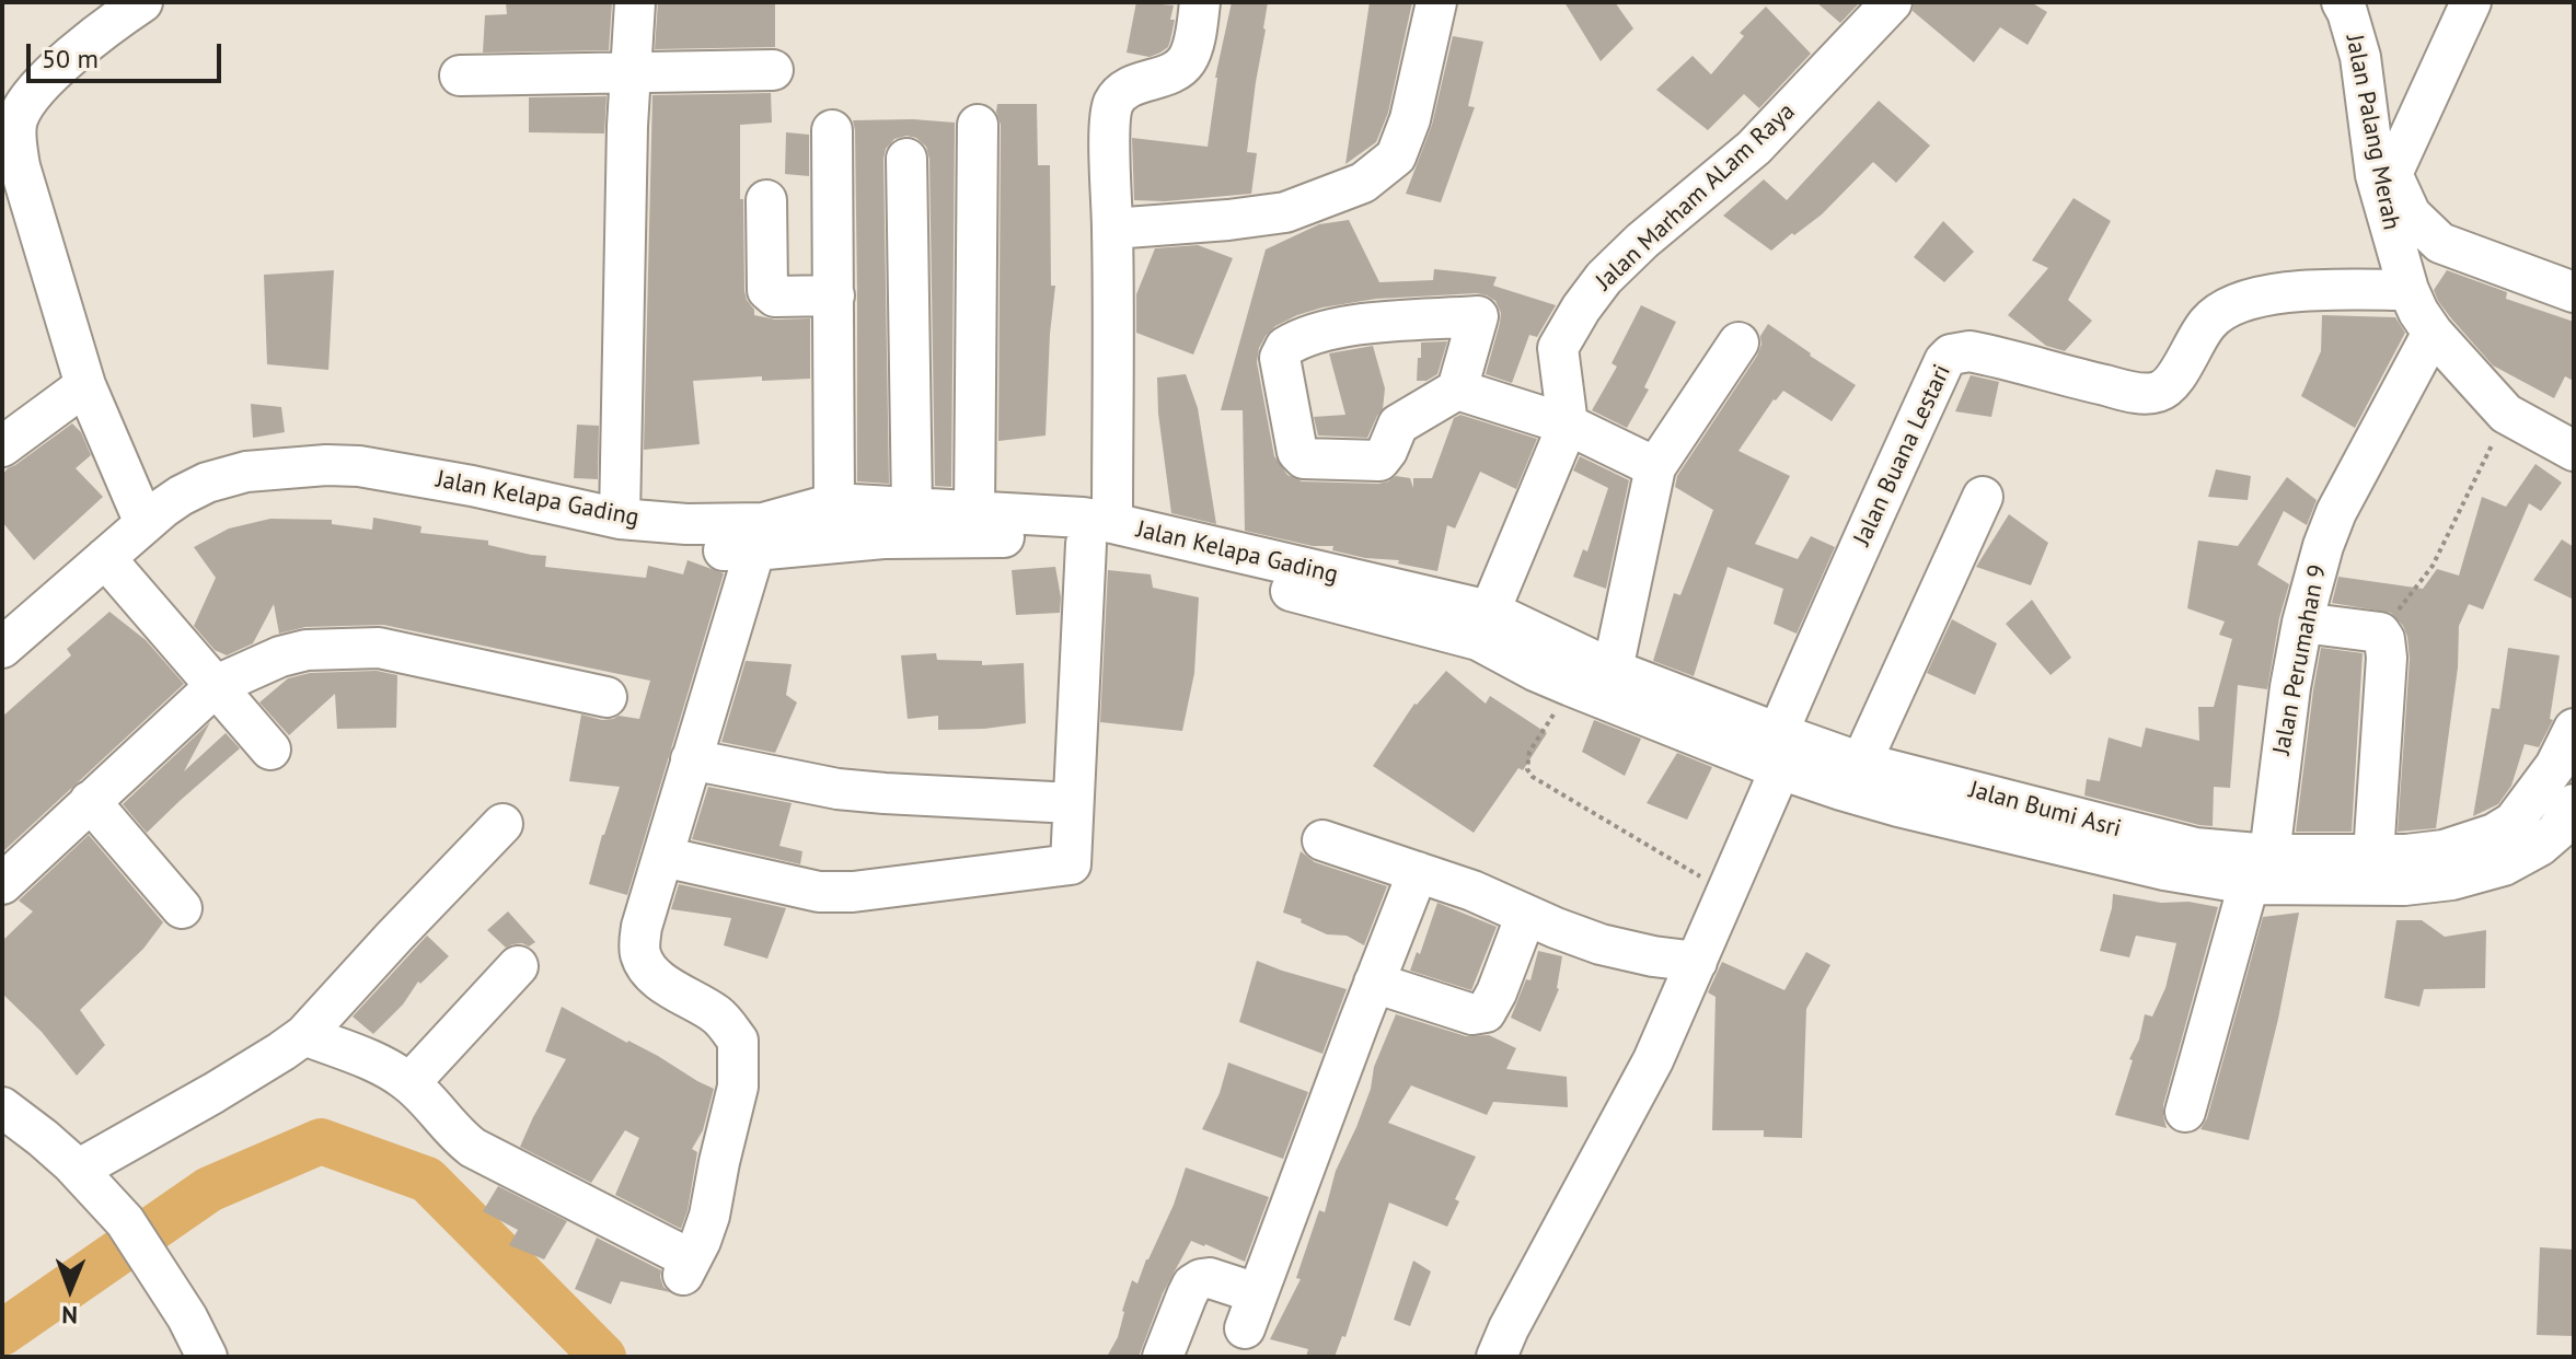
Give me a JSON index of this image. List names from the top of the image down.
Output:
{
  "streets": {
    "street": [
      "Jalan Palang Merah",
      "Jalan Marham ALam Raya",
      "Jalan Buana Lestari",
      "Jalan Kelapa Gading",
      "Jalan Perumahan 9",
      "Jalan Bumi Asri"
    ]
  },
  "crossings": [
    ["Jalan Palang Merah", "Jalan Buana Lestari"],
    ["Jalan Palang Merah", "Jalan Perumahan 9"],
    ["Jalan Buana Lestari", "Jalan Bumi Asri"],
    ["Jalan Kelapa Gading", "Jalan Bumi Asri"],
    ["Jalan Perumahan 9", "Jalan Bumi Asri"]
  ],
  "scale_bar": "50 m",
  "north": "bottom"
}
